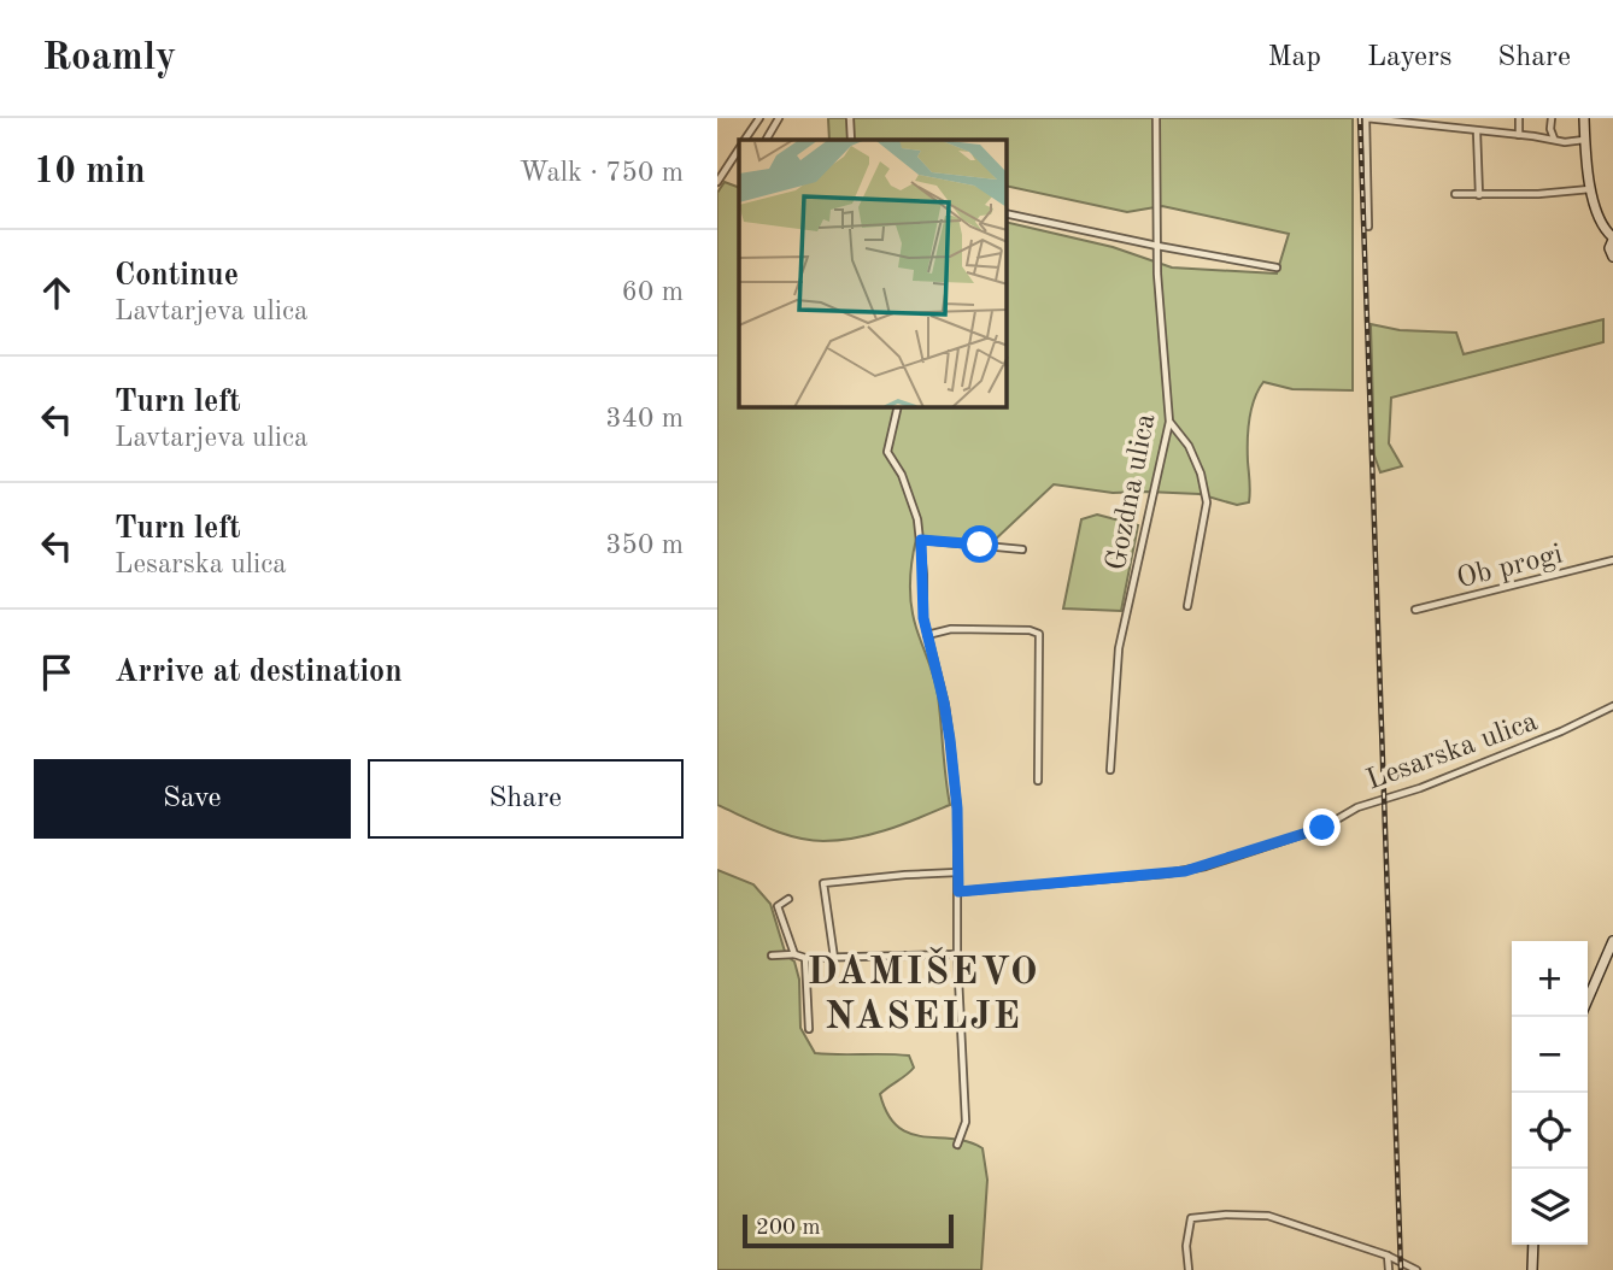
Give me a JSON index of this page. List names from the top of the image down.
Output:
{
  "streets": {
    "street": ["Gozdna ulica", "Ob progi", "Lesarska ulica"]
  },
  "districts": ["DAMIŠEVO NASELJE"],
  "scale_bar": "200 m",
  "page": {
    "header": "Roamly",
    "nav": ["Map", "Layers", "Share"],
    "heading": ["10 min", "Walk · 750 m"],
    "list": [
      ["Continue", "Lavtarjeva ulica", "60 m"],
      ["Turn left", "Lavtarjeva ulica", "340 m"],
      ["Turn left", "Lesarska ulica", "350 m"],
      "Arrive at destination"
    ],
    "buttons": ["Save", "Share"],
    "map_buttons": ["+", "−"],
    "scale": "200 m"
  }
}
